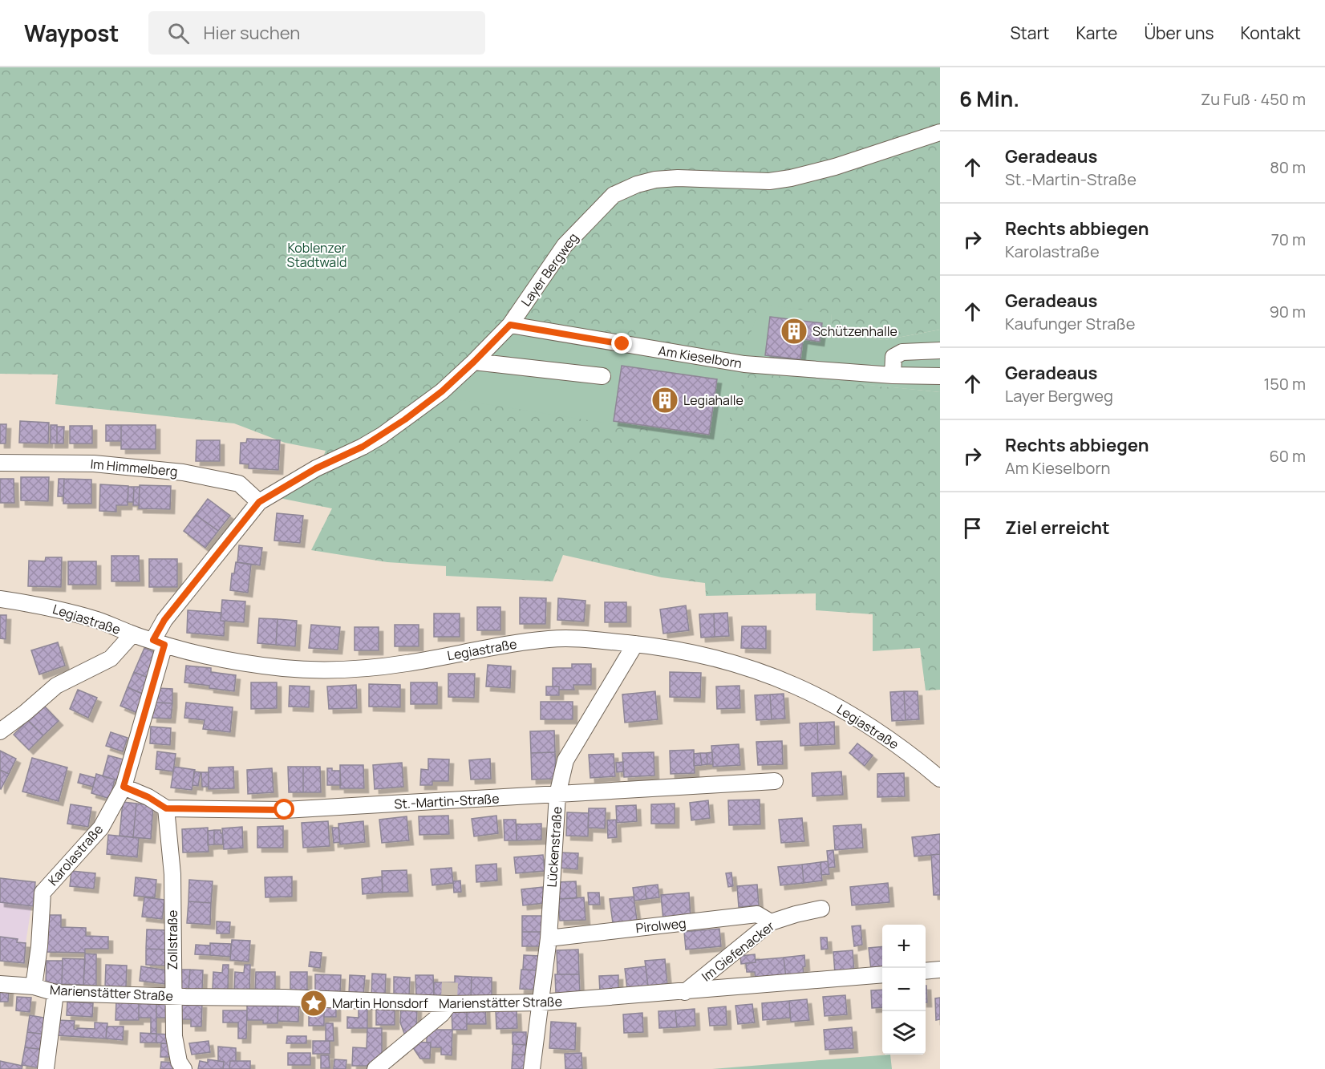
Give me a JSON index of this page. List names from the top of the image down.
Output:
{
  "streets": {
    "street": [
      "Layer Bergweg",
      "Am Kieselborn",
      "Im Himmelberg",
      "Legiastraße",
      "St.-Martin-Straße",
      "Lückenstraße",
      "Karolastraße",
      "Pirolweg",
      "Zollstraße",
      "Im Giefenacker",
      "Marienstätter Straße"
    ]
  },
  "crossings": [
    ["Layer Bergweg", "Am Kieselborn"],
    ["Layer Bergweg", "Im Himmelberg"],
    ["Layer Bergweg", "Karolastraße"],
    ["Im Himmelberg", "Karolastraße"],
    ["Legiastraße", "Lückenstraße"],
    ["Legiastraße", "Karolastraße"],
    ["St.-Martin-Straße", "Lückenstraße"],
    ["St.-Martin-Straße", "Zollstraße"],
    ["Lückenstraße", "Pirolweg"],
    ["Lückenstraße", "Marienstätter Straße"],
    ["Karolastraße", "Marienstätter Straße"],
    ["Pirolweg", "Im Giefenacker"],
    ["Zollstraße", "Marienstätter Straße"],
    ["Im Giefenacker", "Marienstätter Straße"]
  ],
  "parks": ["Koblenzer Stadtwald"],
  "places": {
    "building": ["Schützenhalle", "Legiahalle"],
    "place": ["Martin Honsdorf"]
  },
  "page": {
    "header": "Waypost",
    "search": "Hier suchen",
    "nav": [
      "Start",
      "Karte",
      "Über uns",
      "Kontakt"
    ],
    "heading": ["6 Min.", "Zu Fuß · 450 m"],
    "list": [
      ["Geradeaus", "St.-Martin-Straße", "80 m"],
      ["Rechts abbiegen", "Karolastraße", "70 m"],
      ["Geradeaus", "Kaufunger Straße", "90 m"],
      ["Geradeaus", "Layer Bergweg", "150 m"],
      ["Rechts abbiegen", "Am Kieselborn", "60 m"],
      "Ziel erreicht"
    ],
    "map_buttons": ["+", "−"]
  }
}
